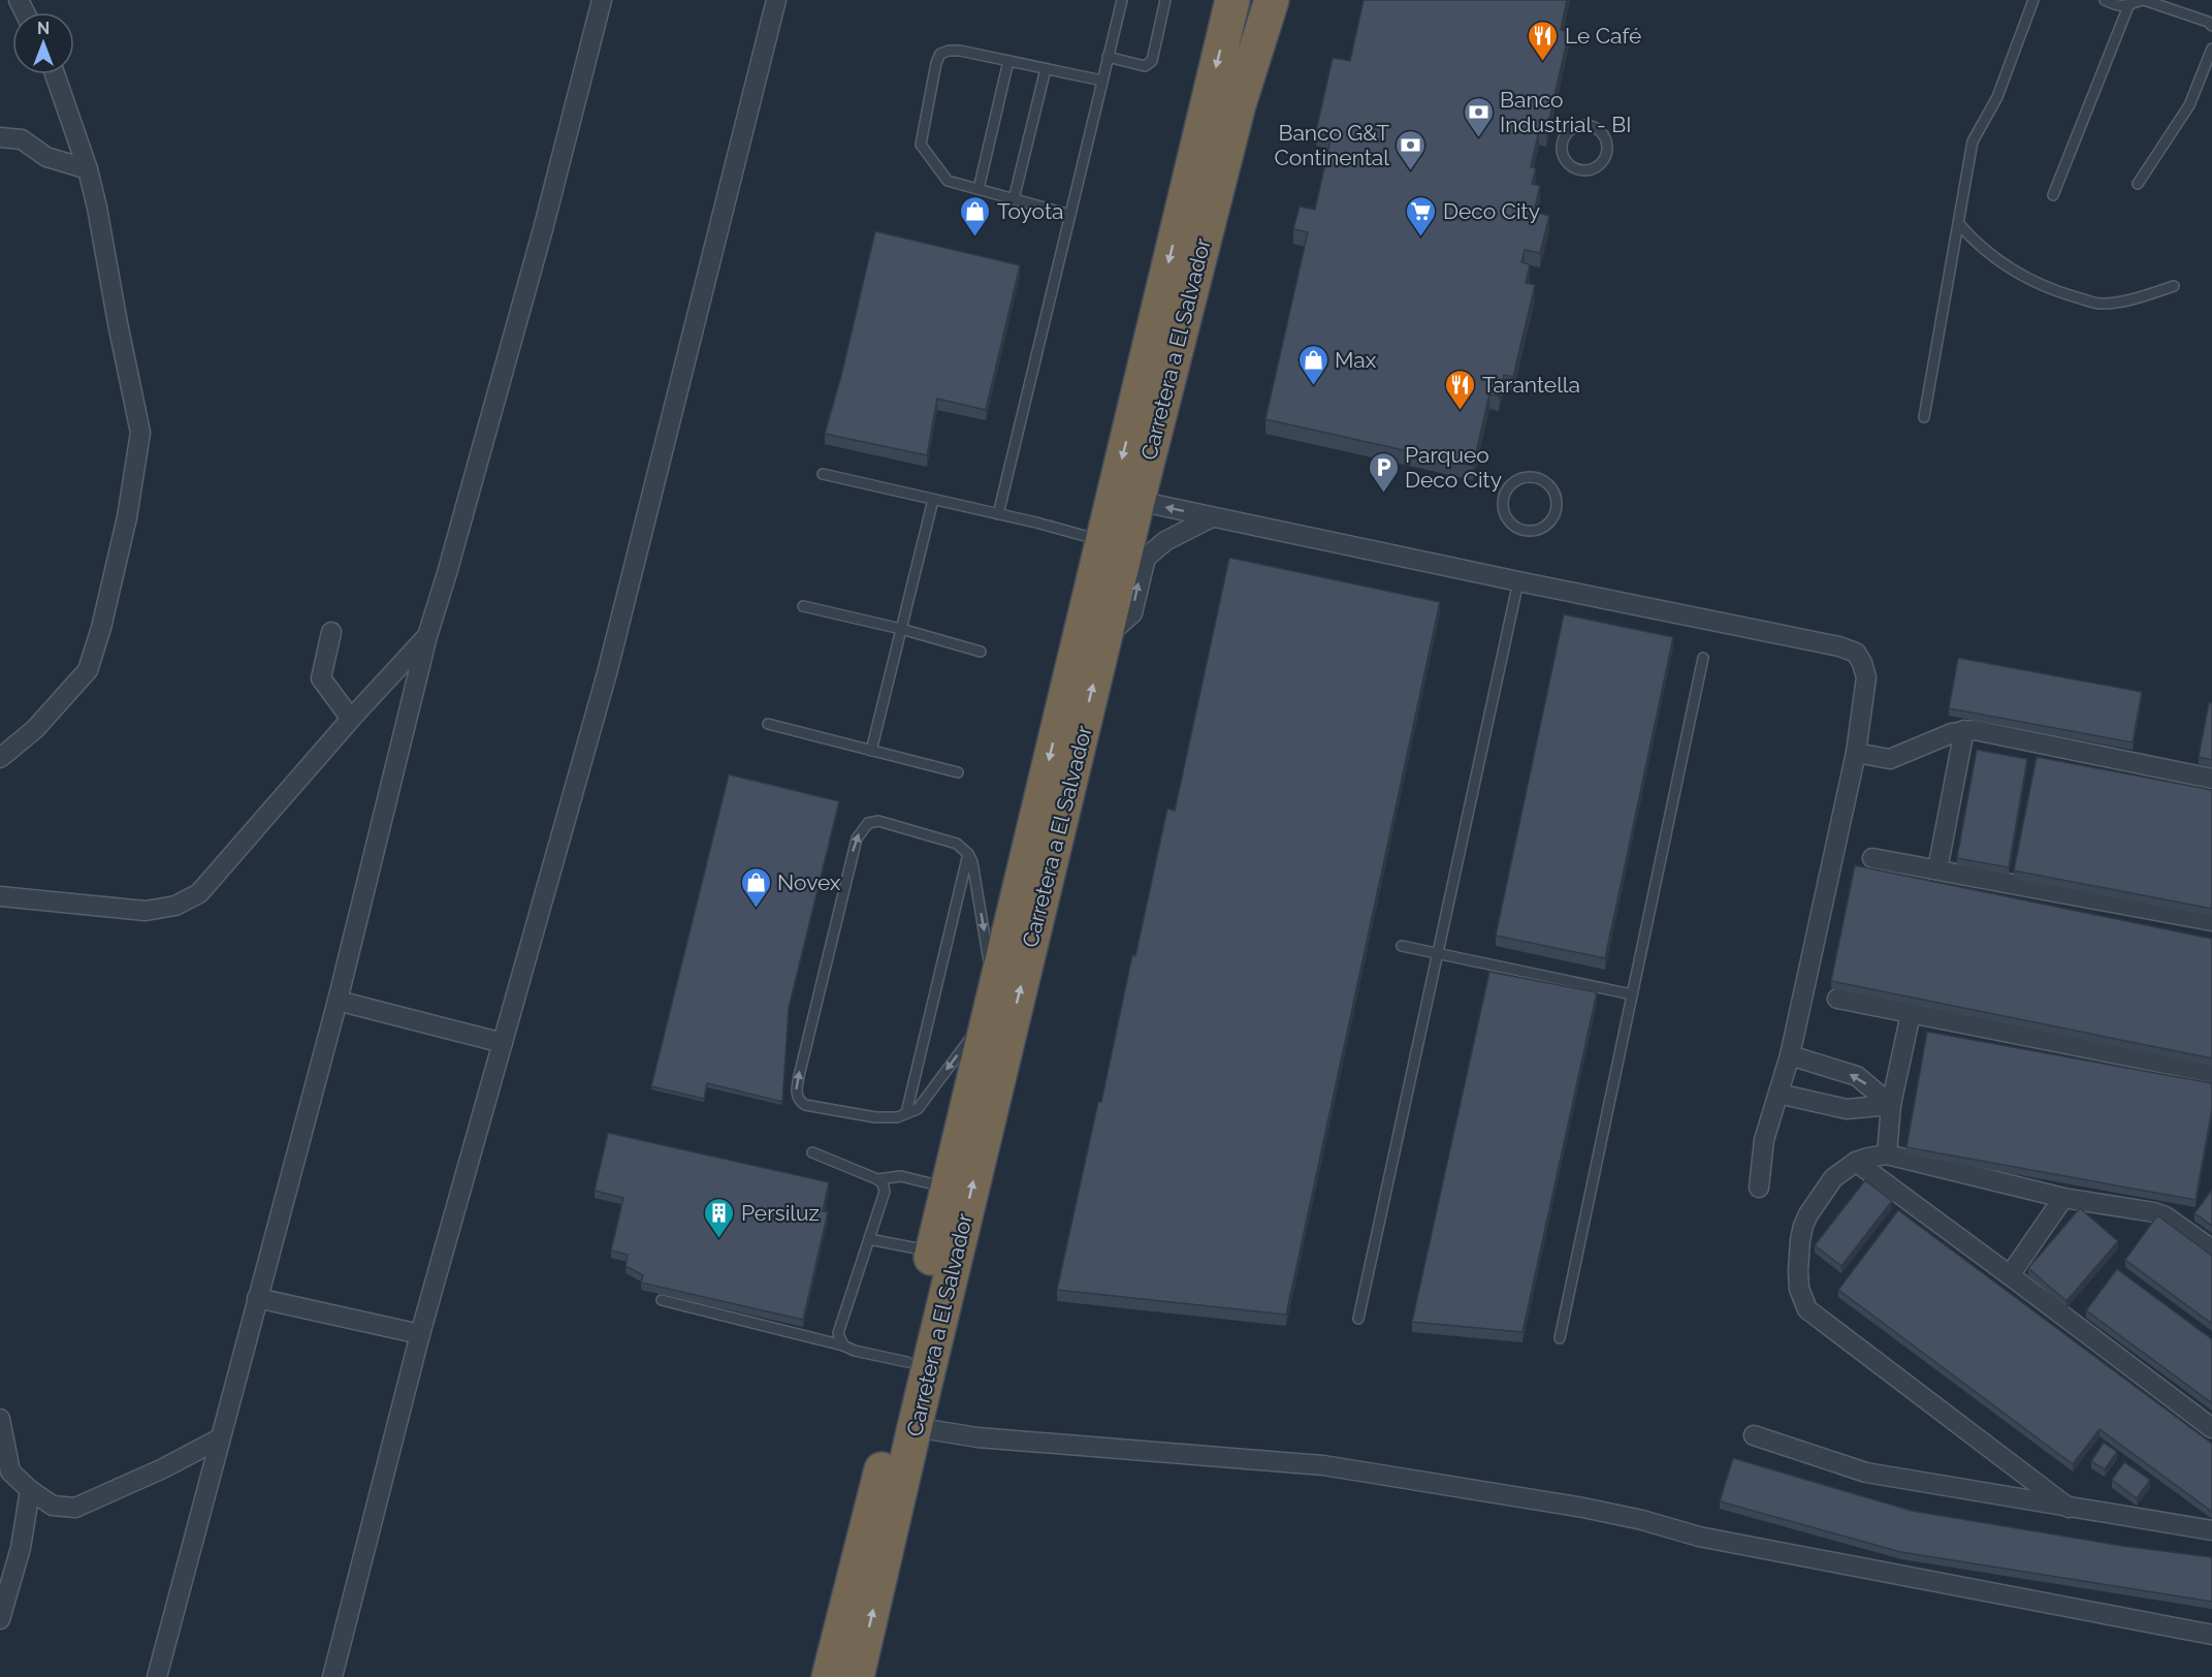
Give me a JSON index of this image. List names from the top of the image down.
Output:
{
  "streets": {
    "highway": ["Carretera a El Salvador"]
  },
  "places": {
    "restaurant": ["Le Café", "Tarantella"],
    "bank": ["Banco Industrial - BI", "Banco G&T Continental"],
    "shop": ["Toyota", "Max", "Novex"],
    "supermarket": ["Deco City"],
    "parking": ["Parqueo Deco City"],
    "building": ["Persiluz"]
  },
  "north": "top"
}
